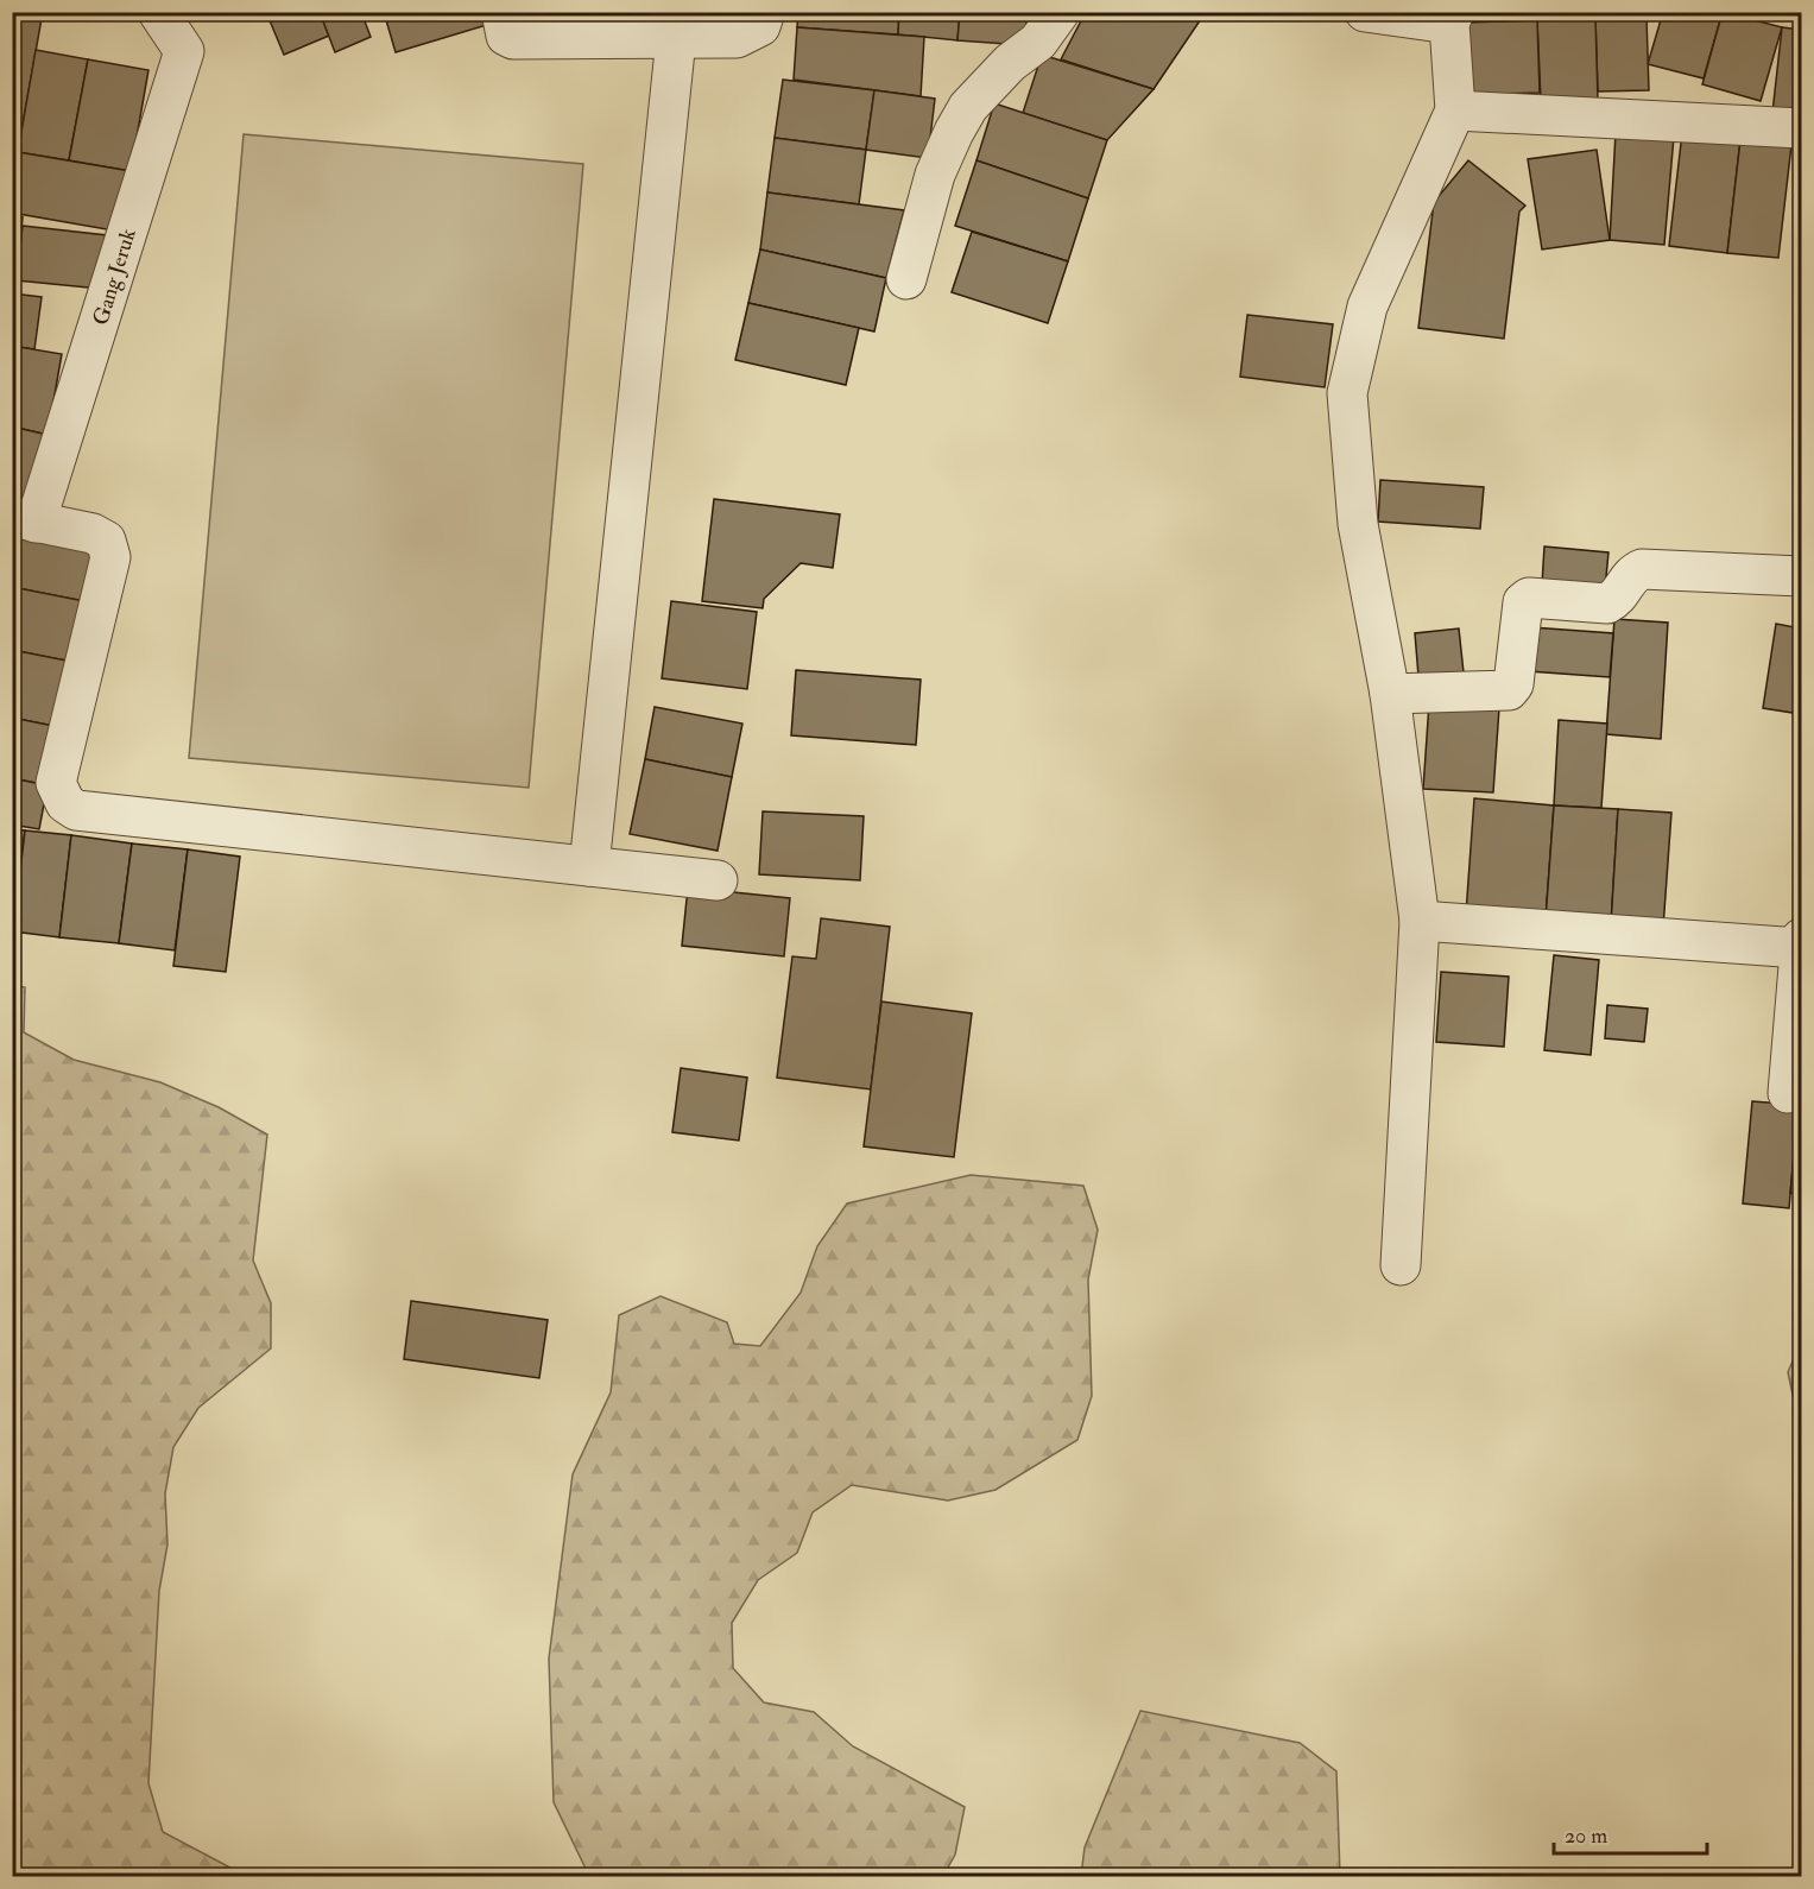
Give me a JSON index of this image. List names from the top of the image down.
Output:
{
  "streets": {
    "street": ["Gang Jeruk"]
  },
  "scale_bar": "20 m"
}
